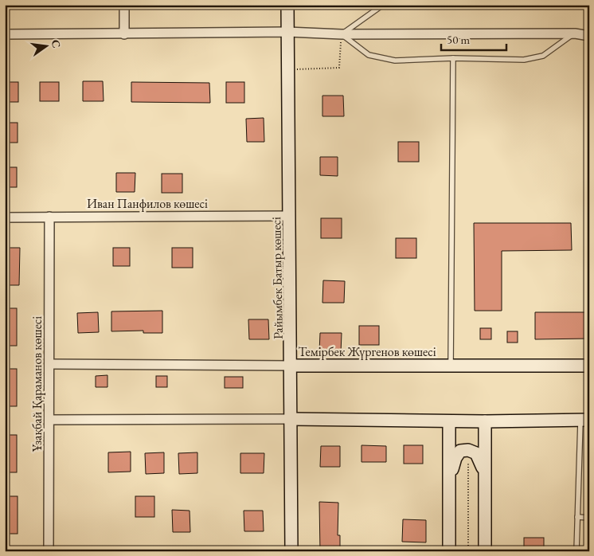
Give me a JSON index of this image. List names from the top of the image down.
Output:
{
  "streets": {
    "street": [
      "Иван Панфилов көшесі",
      "Райымбек Батыр көшесі",
      "Темірбек Жүргенов көшесі",
      "Ұзақбай Қараманов көшесі"
    ]
  },
  "crossings": [
    ["Иван Панфилов көшесі", "Райымбек Батыр көшесі"],
    ["Иван Панфилов көшесі", "Ұзақбай Қараманов көшесі"],
    ["Райымбек Батыр көшесі", "Темірбек Жүргенов көшесі"],
    ["Темірбек Жүргенов көшесі", "Ұзақбай Қараманов көшесі"]
  ],
  "scale_bar": "50 m",
  "north": "right"
}
